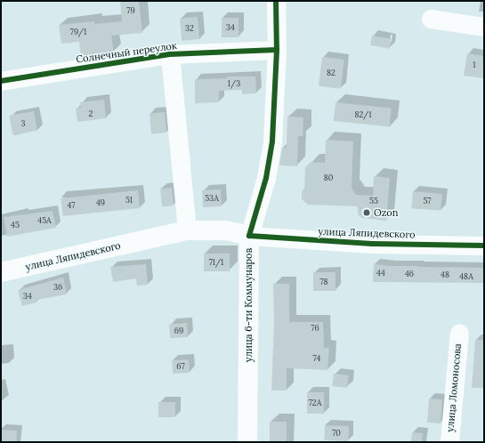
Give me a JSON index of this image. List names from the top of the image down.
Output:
{
  "streets": {
    "main road": ["улица Ляпидевского", "улица 6-ти Коммунаров"],
    "street": ["Солнечный переулок", "улица Ломоносова"]
  },
  "crossings": [
    ["Солнечный переулок", "улица 6-ти Коммунаров"],
    ["улица Ляпидевского", "улица 6-ти Коммунаров"]
  ],
  "places": ["Ozon"],
  "house_numbers": [
    "79",
    "34",
    "32",
    "79/1",
    "1",
    "82",
    "1/3",
    "2",
    "82/1",
    "3",
    "80",
    "53А",
    "51",
    "55",
    "57",
    "49",
    "47",
    "45А",
    "45",
    "71/1",
    "44",
    "46",
    "48",
    "48А",
    "78",
    "36",
    "34",
    "76",
    "69",
    "74",
    "67",
    "72А",
    "70"
  ]
}
